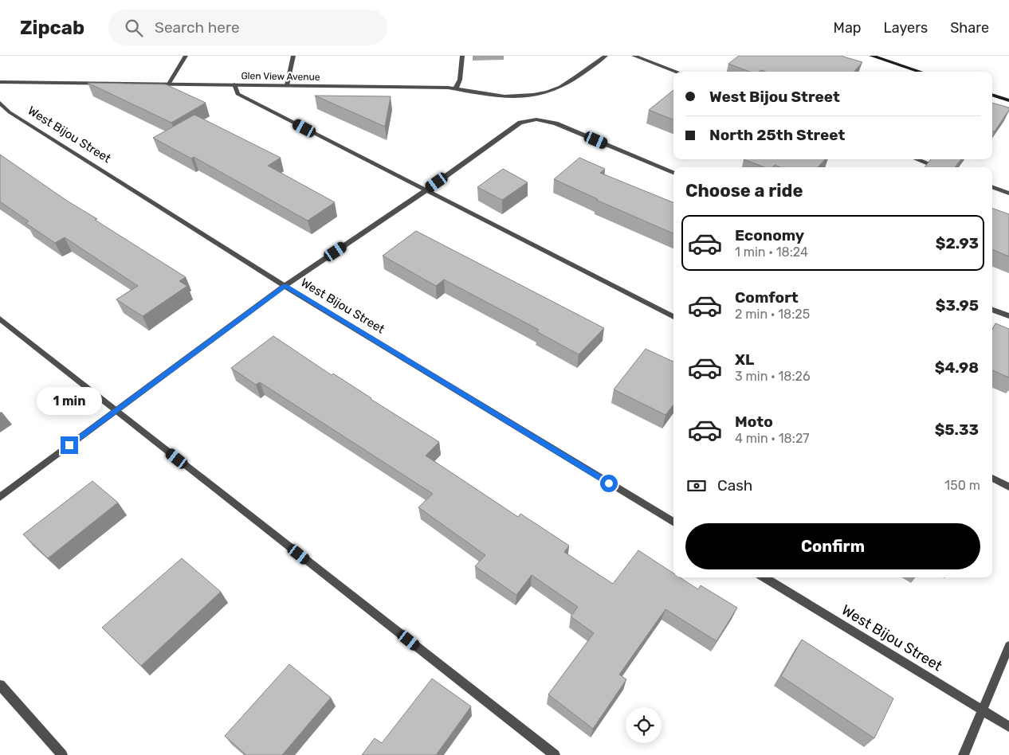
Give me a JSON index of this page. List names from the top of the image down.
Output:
{
  "streets": {
    "street": ["Glen View Avenue", "West Bijou Street"]
  },
  "page": {
    "header": "Zipcab",
    "search": "Search here",
    "nav": ["Map", "Layers", "Share"],
    "banner": ["West Bijou Street", "North 25th Street"],
    "heading": "Choose a ride",
    "list": [
      {
        "name": "Economy",
        "note": "1 min · 18:24",
        "value": "$2.93"
      },
      {
        "name": "Comfort",
        "note": "2 min · 18:25",
        "value": "$3.95"
      },
      {
        "name": "XL",
        "note": "3 min · 18:26",
        "value": "$4.98"
      },
      {
        "name": "Moto",
        "note": "4 min · 18:27",
        "value": "$5.33"
      }
    ],
    "bubble": "1 min",
    "pay": ["Cash", "150 m"],
    "buttons": "Confirm"
  }
}
